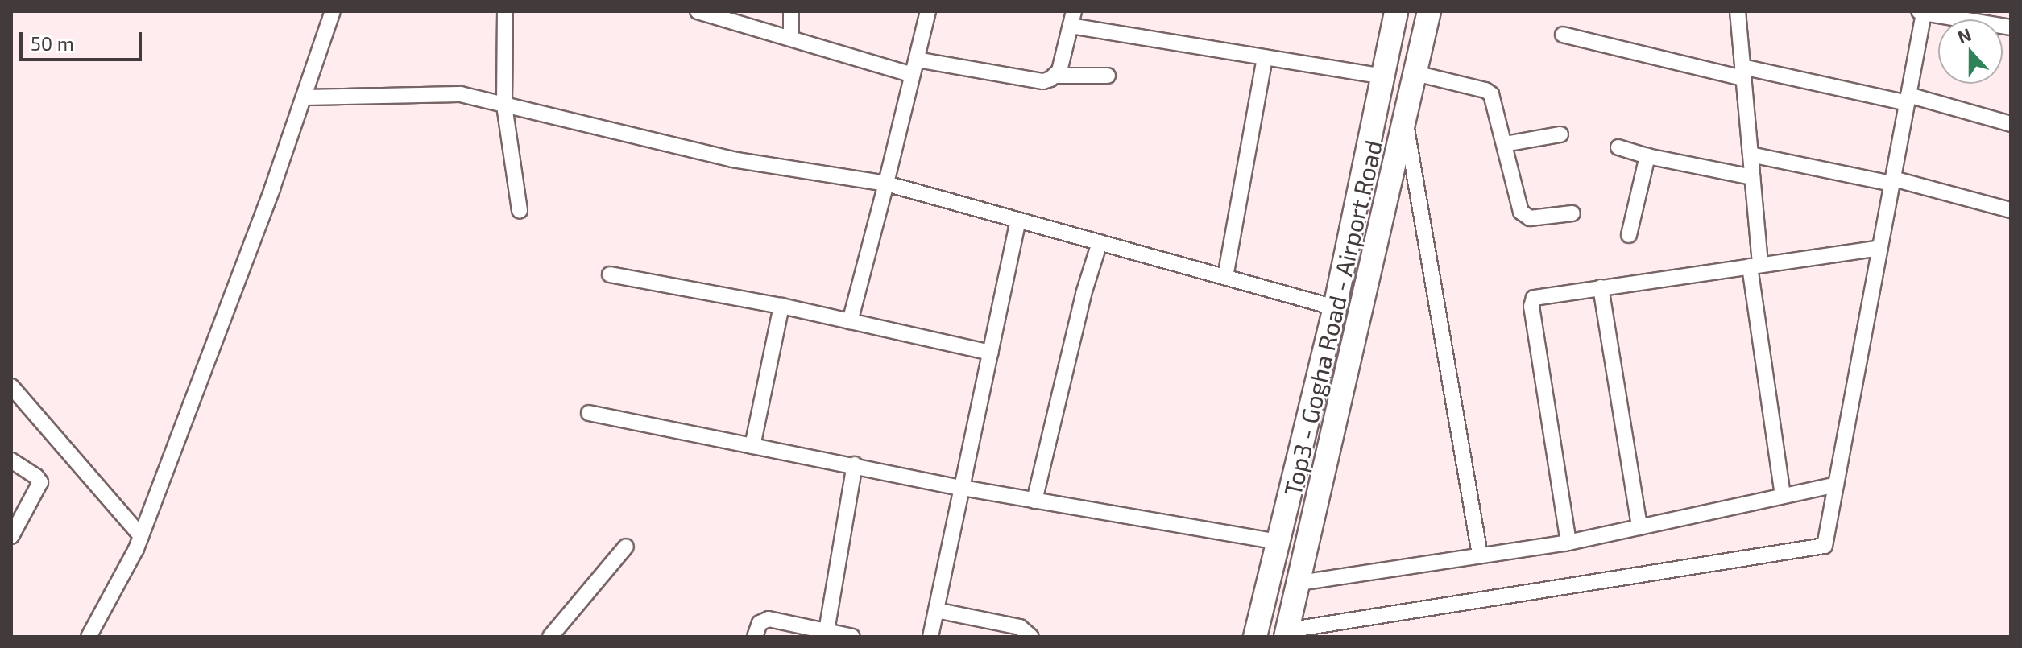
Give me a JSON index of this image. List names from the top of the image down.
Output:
{
  "streets": {
    "main road": ["Top3 - Gogha Road - Airport Road"]
  },
  "scale_bar": "50 m",
  "north": "top"
}
